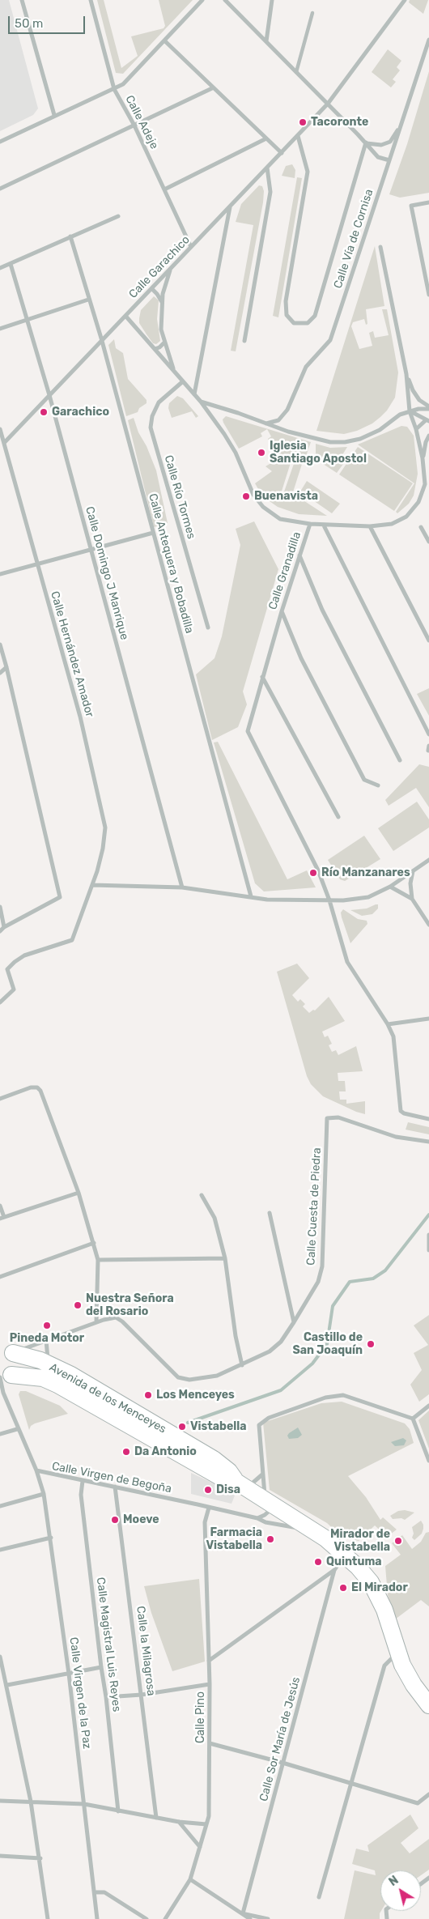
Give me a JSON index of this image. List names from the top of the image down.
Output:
{
  "streets": {
    "main road": ["Avenida de los Menceyes"],
    "street": [
      "Calle Adeje",
      "Calle Vía de Cornisa",
      "Calle Garachico",
      "Calle Río Tormes",
      "Calle Antequera y Bobadilla",
      "Calle Granadilla",
      "Calle Domingo J Manrique",
      "Calle Hernández Amador",
      "Calle Cuesta de Piedra",
      "Calle Virgen de Begoña",
      "Calle Magistral Luis Reyes",
      "Calle la Milagrosa",
      "Calle Virgen de la Paz",
      "Calle Pino",
      "Calle Sor María de Jesús"
    ]
  },
  "crossings": [
    ["Calle Adeje", "Calle Garachico"],
    ["Calle Garachico", "Calle Antequera y Bobadilla"],
    ["Calle Garachico", "Calle Domingo J Manrique"],
    ["Calle Garachico", "Calle Hernández Amador"],
    ["Calle Cuesta de Piedra", "Avenida de los Menceyes"],
    ["Avenida de los Menceyes", "Calle Virgen de Begoña"],
    ["Calle Virgen de Begoña", "Calle Magistral Luis Reyes"],
    ["Calle Virgen de Begoña", "Calle la Milagrosa"],
    ["Calle Virgen de Begoña", "Calle Virgen de la Paz"],
    ["Calle Virgen de Begoña", "Calle Pino"]
  ],
  "places": [
    "Tacoronte",
    "Garachico",
    "Iglesia Santiago Apostol",
    "Buenavista",
    "Río Manzanares",
    "Nuestra Señora del Rosario",
    "Pineda Motor",
    "Castillo de San Joaquín",
    "Los Menceyes",
    "Vistabella",
    "Da Antonio",
    "Disa",
    "Moeve",
    "Farmacia Vistabella",
    "Mirador de Vistabella",
    "Quintuma",
    "El Mirador"
  ],
  "scale_bar": "50 m",
  "north": "top left"
}
